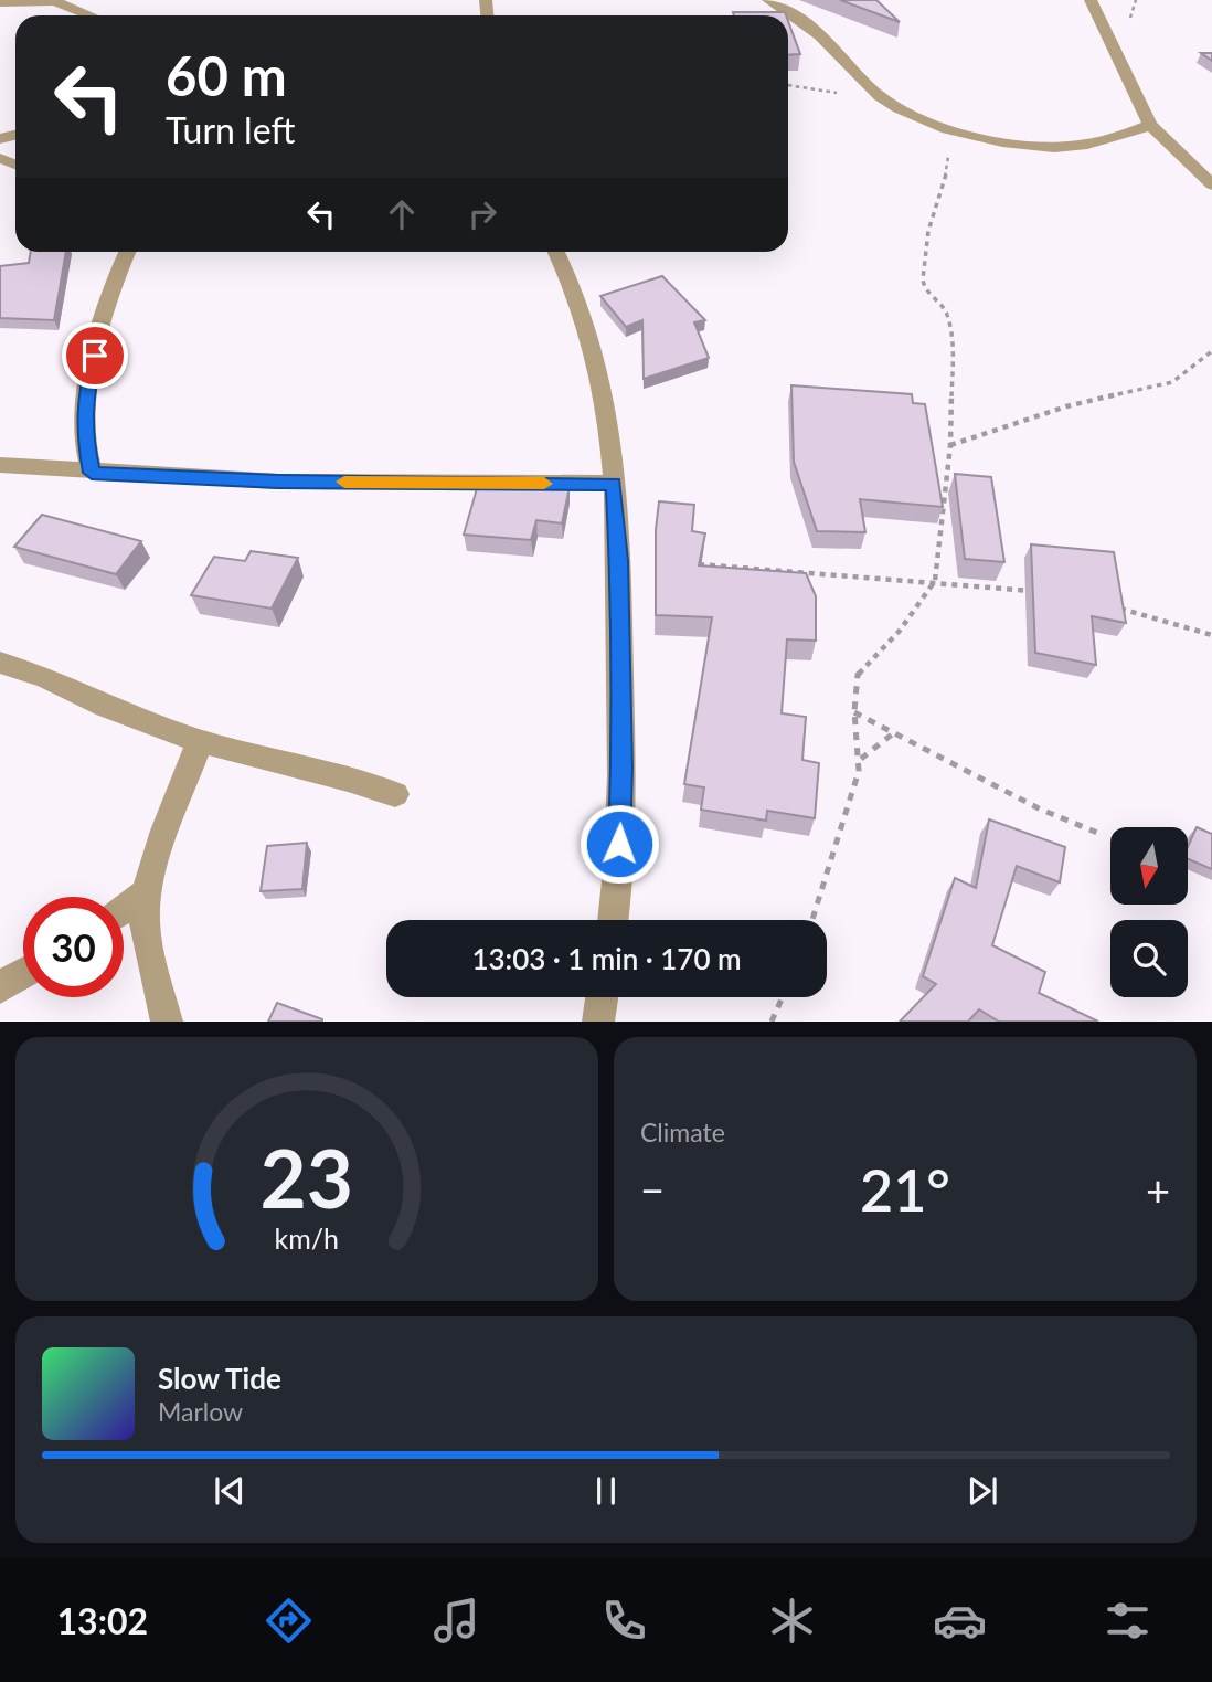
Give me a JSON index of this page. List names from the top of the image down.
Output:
{
  "north": "bottom",
  "page": {
    "turn": ["60 m", "Turn left"],
    "limit": "30",
    "trip": "13:03 · 1 min · 170 m",
    "tile": "Climate",
    "heat": ["−", "21°", "+"],
    "song": ["Slow Tide", "Marlow"],
    "tabs": "13:02",
    "gauge": ["23", "km/h"]
  }
}
